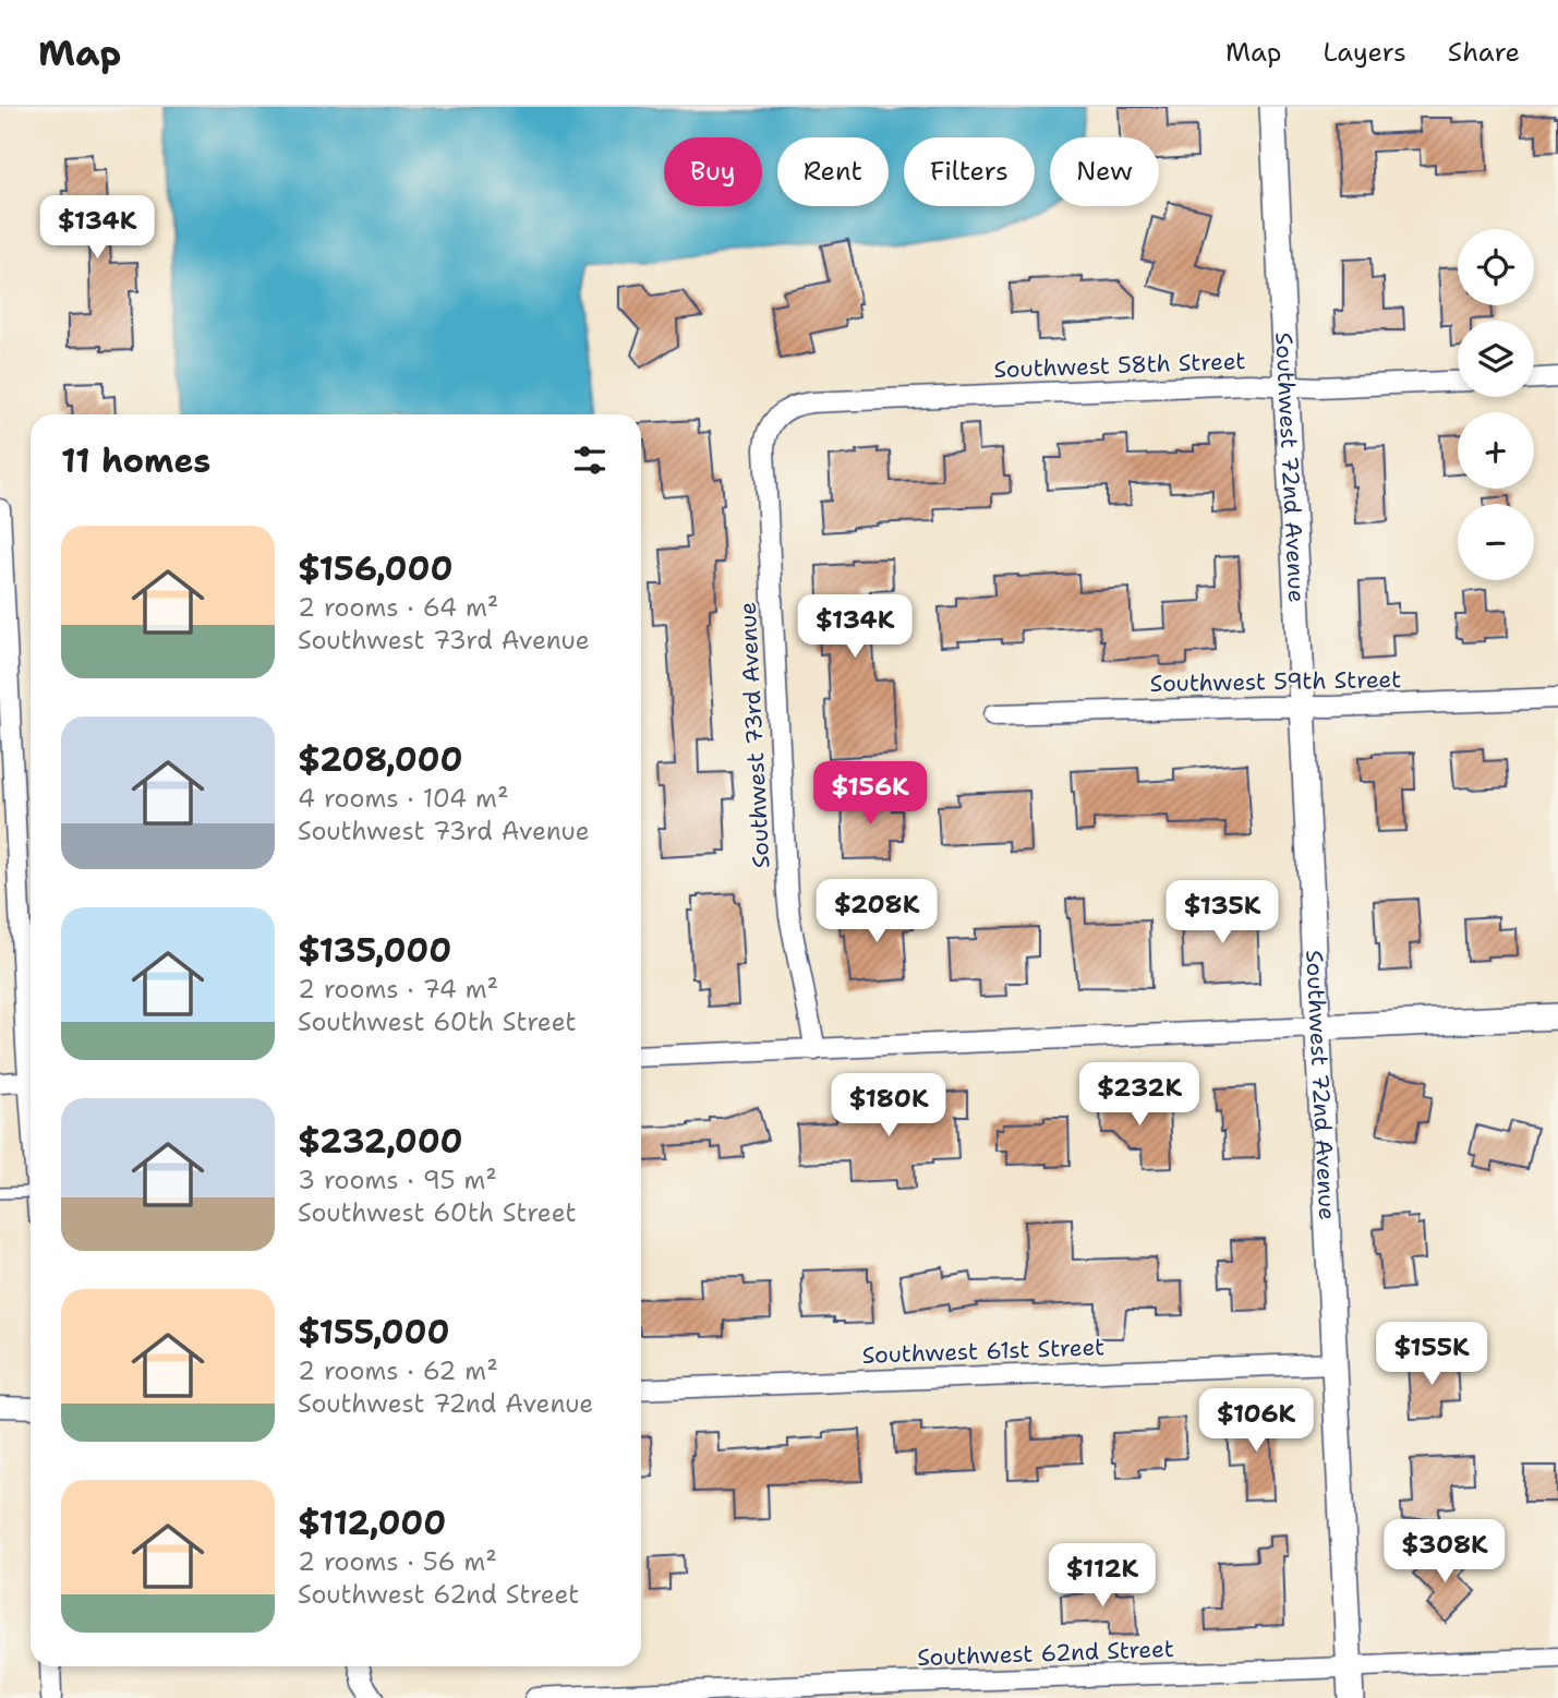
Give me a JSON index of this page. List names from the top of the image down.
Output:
{
  "streets": {
    "street": [
      "Southwest 58th Street",
      "Southwest 72nd Avenue",
      "Southwest 59th Street",
      "Southwest 73rd Avenue",
      "Southwest 61st Street",
      "Southwest 62nd Street"
    ]
  },
  "crossings": [
    ["Southwest 58th Street", "Southwest 72nd Avenue"],
    ["Southwest 58th Street", "Southwest 73rd Avenue"],
    ["Southwest 72nd Avenue", "Southwest 59th Street"],
    ["Southwest 72nd Avenue", "Southwest 61st Street"],
    ["Southwest 72nd Avenue", "Southwest 62nd Street"]
  ],
  "page": {
    "header": "Map",
    "nav": ["Map", "Layers", "Share"],
    "chip": [
      "Buy",
      "Rent",
      "Filters",
      "New"
    ],
    "price": [
      "$134K",
      "$134K",
      "$156K",
      "$208K",
      "$135K",
      "$232K",
      "$180K",
      "$155K",
      "$106K",
      "$308K",
      "$112K"
    ],
    "map_buttons": ["+", "−"],
    "heading": "11 homes",
    "list": [
      {
        "name": "$156,000",
        "note": "2 rooms · 64 m² · Southwest 73rd Avenue"
      },
      {
        "name": "$208,000",
        "note": "4 rooms · 104 m² · Southwest 73rd Avenue"
      },
      {
        "name": "$135,000",
        "note": "2 rooms · 74 m² · Southwest 60th Street"
      },
      {
        "name": "$232,000",
        "note": "3 rooms · 95 m² · Southwest 60th Street"
      },
      {
        "name": "$155,000",
        "note": "2 rooms · 62 m² · Southwest 72nd Avenue"
      },
      {
        "name": "$112,000",
        "note": "2 rooms · 56 m² · Southwest 62nd Street"
      }
    ]
  }
}
